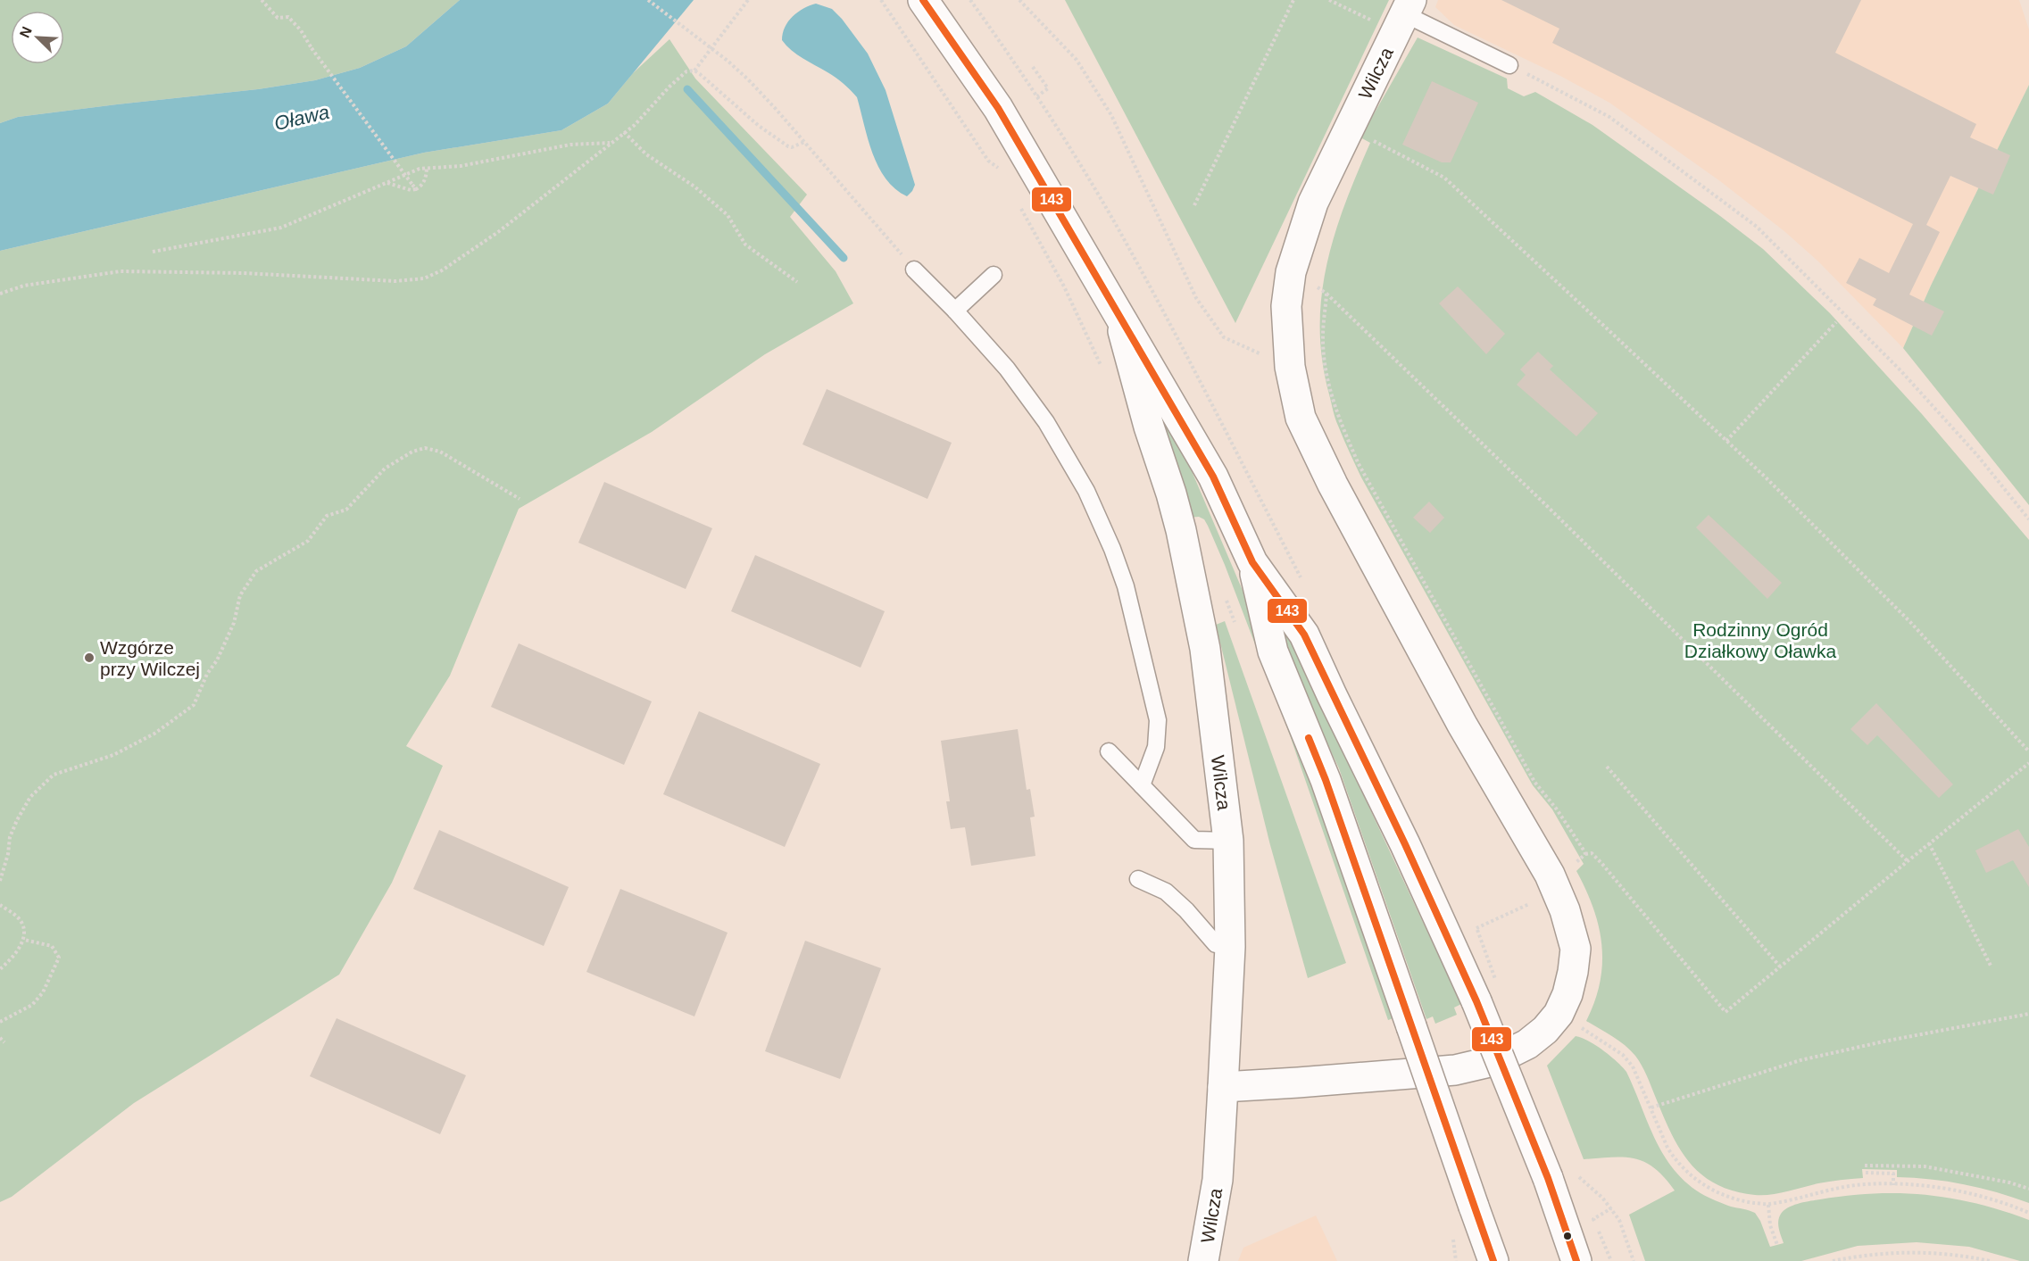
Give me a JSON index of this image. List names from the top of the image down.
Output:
{
  "streets": {
    "street": ["Wilcza"]
  },
  "water": ["Oława"],
  "parks": ["Rodzinny Ogród Działkowy Oławka"],
  "places": ["Wzgórze przy Wilczej"],
  "lines": ["transit line 143"],
  "north": "top left"
}
